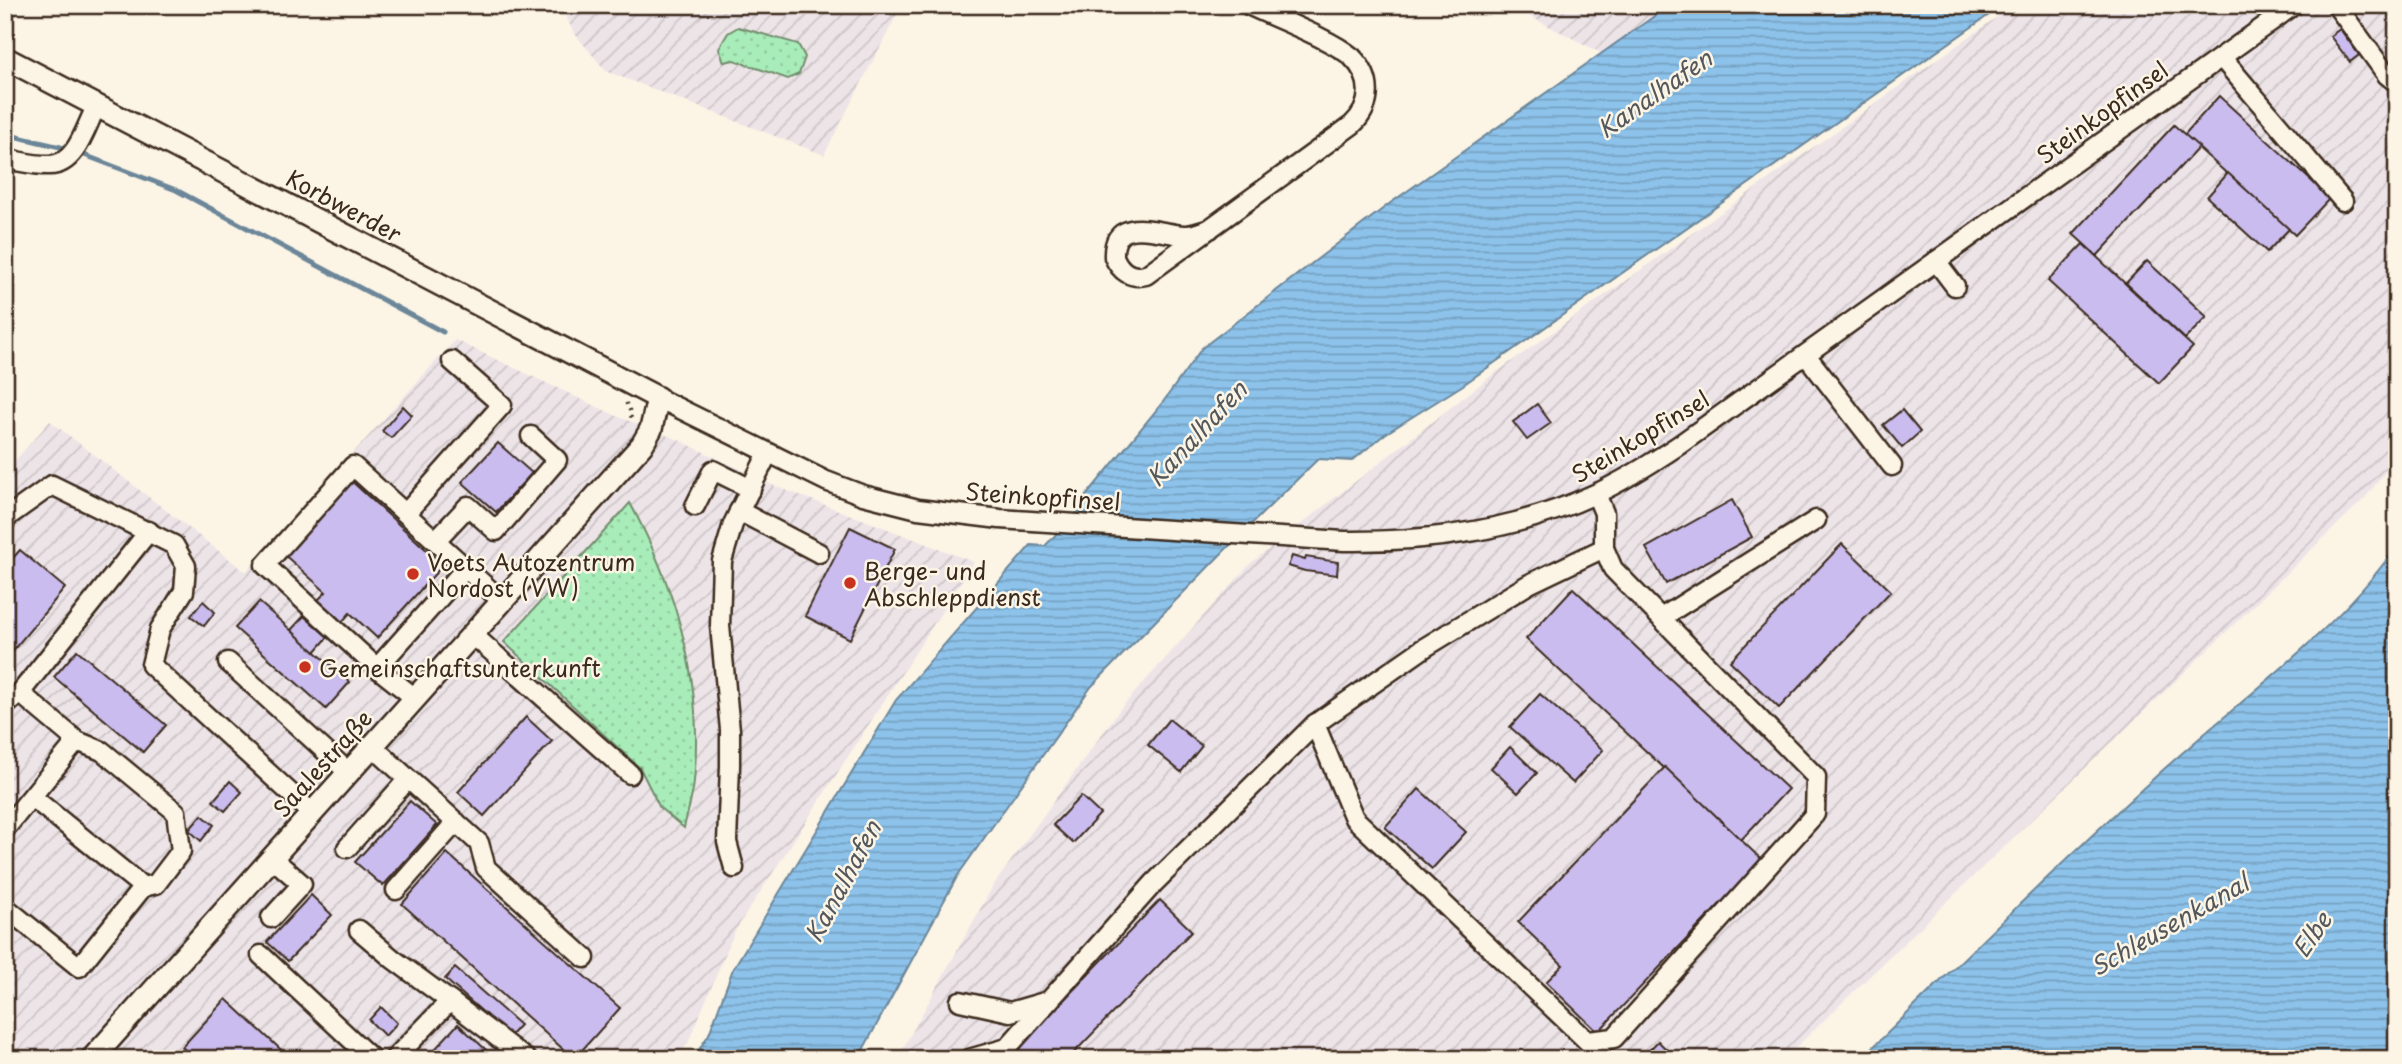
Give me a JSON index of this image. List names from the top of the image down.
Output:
{
  "streets": {
    "main road": ["Korbwerder", "Saalestraße"],
    "street": ["Steinkopfinsel"]
  },
  "crossings": [
    ["Steinkopfinsel", "Korbwerder"],
    ["Steinkopfinsel", "Saalestraße"],
    ["Korbwerder", "Saalestraße"]
  ],
  "water": ["Kanalhafen", "Schleusenkanal", "Elbe"],
  "places": ["Voets Autozentrum Nordost (VW)", "Berge- und Abschleppdienst", "Gemeinschaftsunterkunft"]
}
